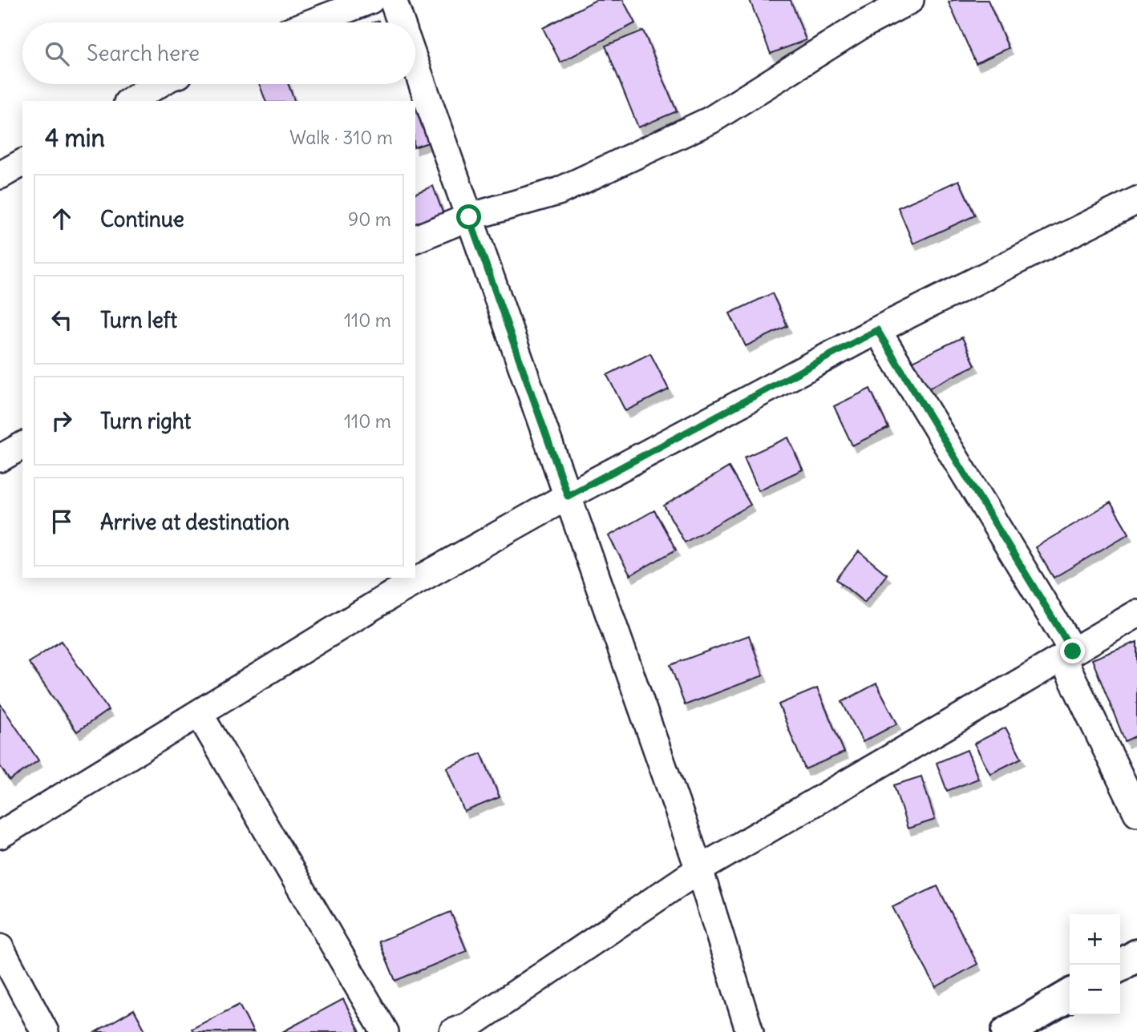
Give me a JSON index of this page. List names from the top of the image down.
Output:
{
  "page": {
    "search": "Search here",
    "heading": ["4 min", "Walk · 310 m"],
    "list": [
      ["Continue", "90 m"],
      ["Turn left", "110 m"],
      ["Turn right", "110 m"],
      "Arrive at destination"
    ],
    "map_buttons": ["+", "−"]
  }
}
